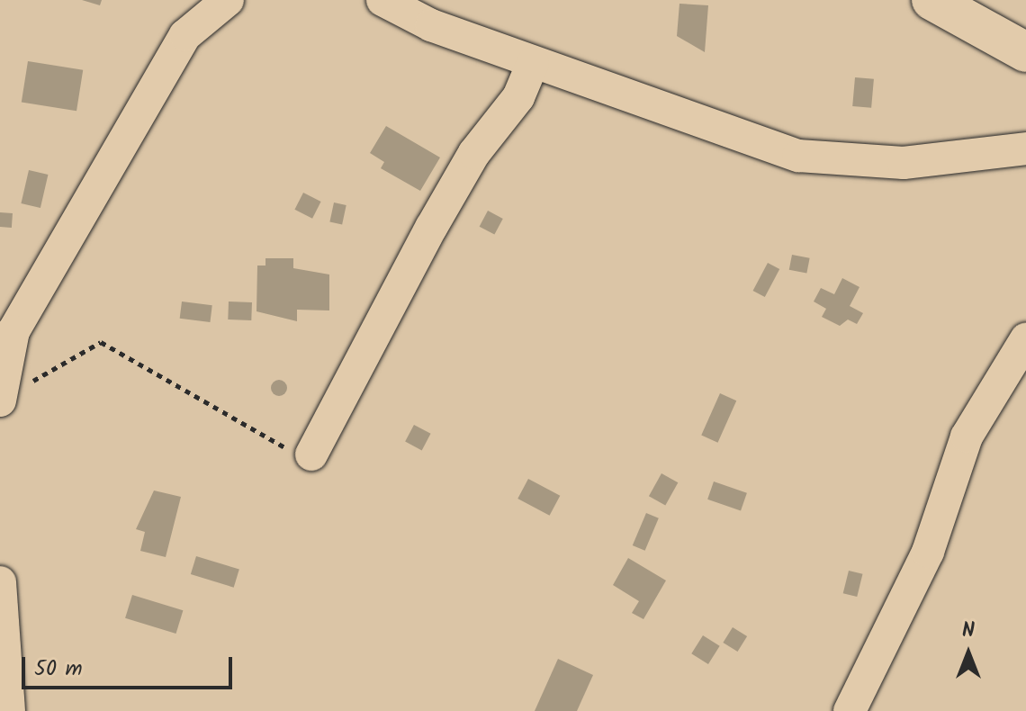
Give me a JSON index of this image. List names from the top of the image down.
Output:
{
  "scale_bar": "50 m",
  "north": "top"
}
